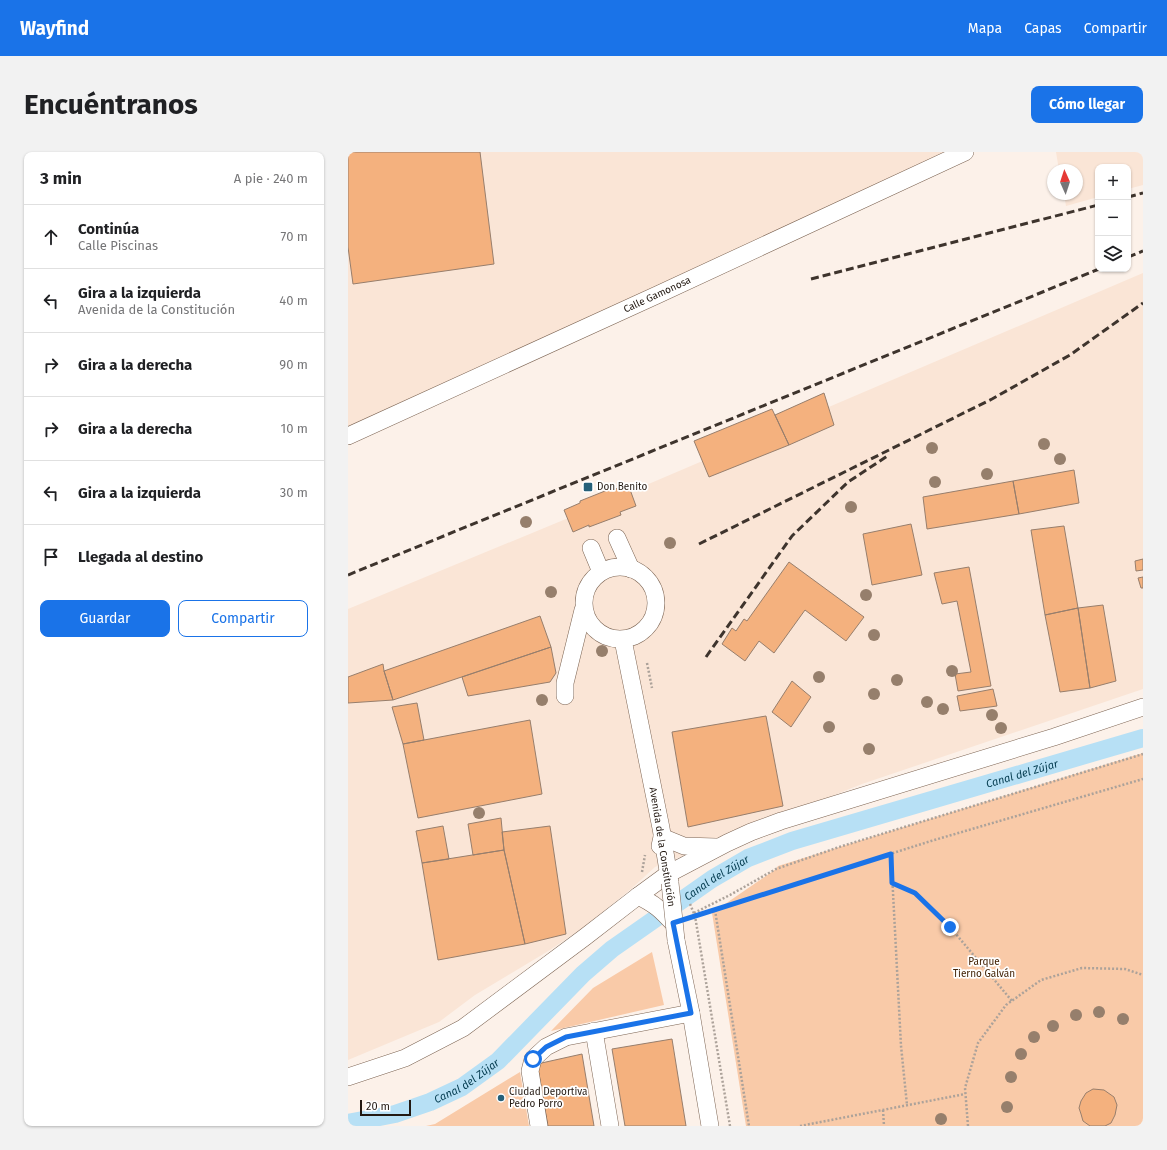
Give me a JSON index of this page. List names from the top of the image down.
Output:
{
  "streets": {
    "street": ["Calle Gamonosa", "Avenida de la Constitución"]
  },
  "water": ["Canal del Zújar"],
  "parks": ["Parque Tierno Galván"],
  "places": {
    "transit": ["Don Benito"],
    "other": ["Ciudad Deportiva Pedro Porro"]
  },
  "scale_bar": "20 m",
  "north": "top",
  "page": {
    "header": "Wayfind",
    "nav": ["Mapa", "Capas", "Compartir"],
    "buttons": [
      "Cómo llegar",
      ["Guardar", "Compartir"]
    ],
    "title": "Encuéntranos",
    "heading": ["3 min", "A pie · 240 m"],
    "map_buttons": ["+", "−"],
    "list": [
      ["Continúa", "Calle Piscinas", "70 m"],
      ["Gira a la izquierda", "Avenida de la Constitución", "40 m"],
      ["Gira a la derecha", "90 m"],
      ["Gira a la derecha", "10 m"],
      ["Gira a la izquierda", "30 m"],
      "Llegada al destino"
    ],
    "scale": "20 m"
  }
}
